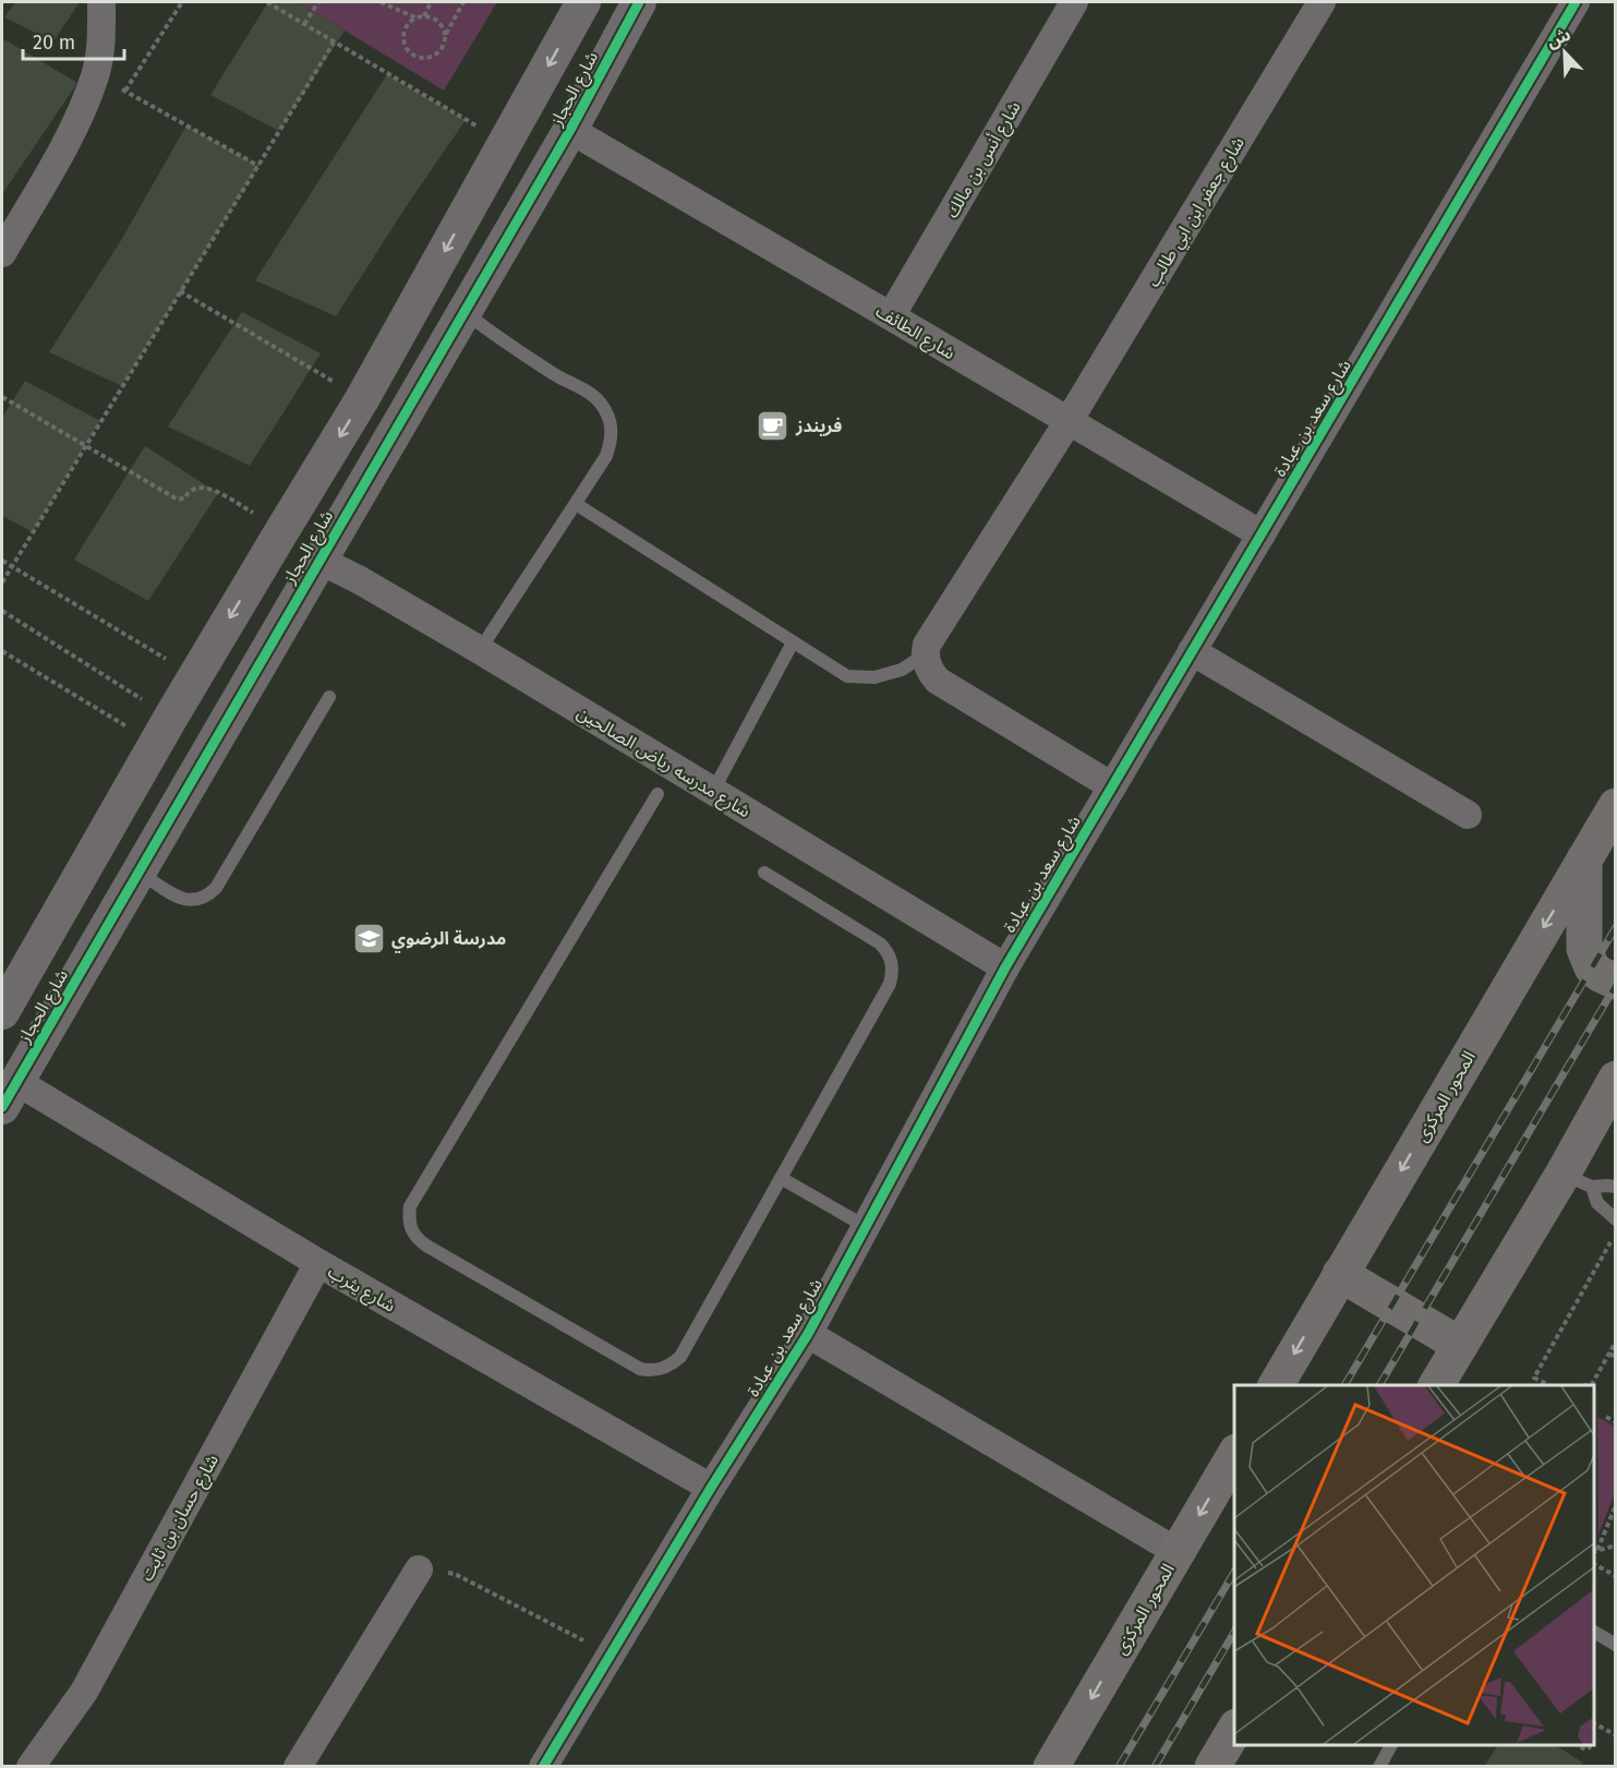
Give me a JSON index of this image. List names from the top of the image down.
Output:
{
  "streets": {
    "main road": ["المحور المركزى"],
    "street": [
      "شارع الحجاز",
      "شارع أنس بن مالك",
      "شارع جعفر ابن ابي طالب",
      "شارع الطائف",
      "شارع سعد بن عبادة",
      "شارع مدرسه رياض الصالحين",
      "شارع يثرب",
      "شارع حسان بن ثابت"
    ]
  },
  "crossings": [
    ["شارع الحجاز", "شارع الطائف"],
    ["شارع الحجاز", "شارع مدرسه رياض الصالحين"],
    ["شارع الحجاز", "شارع يثرب"],
    ["شارع أنس بن مالك", "شارع الطائف"],
    ["شارع جعفر ابن ابي طالب", "شارع الطائف"],
    ["شارع الطائف", "شارع سعد بن عبادة"],
    ["شارع سعد بن عبادة", "شارع مدرسه رياض الصالحين"],
    ["شارع سعد بن عبادة", "شارع يثرب"],
    ["شارع يثرب", "شارع حسان بن ثابت"]
  ],
  "places": {
    "cafe": ["فريندز"],
    "school or university": ["مدرسة الرضوي"]
  },
  "scale_bar": "20 m",
  "north": "top left"
}
